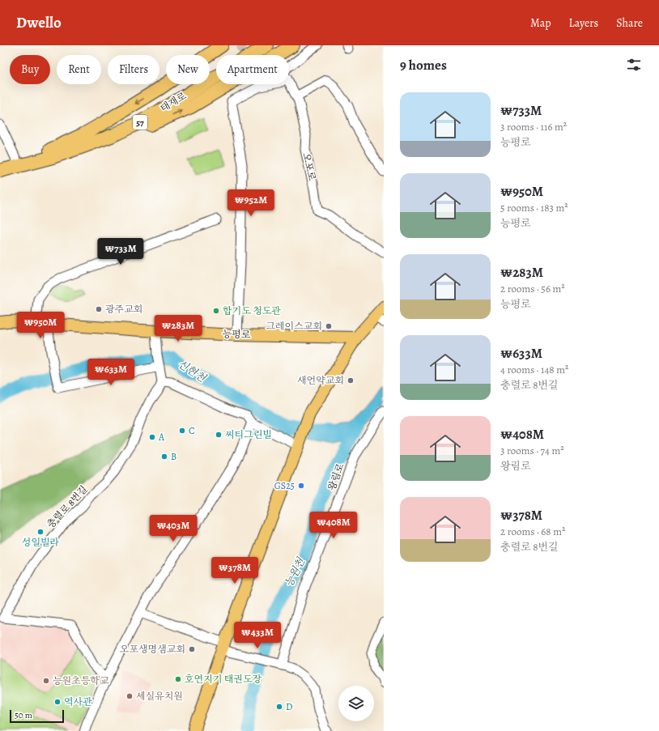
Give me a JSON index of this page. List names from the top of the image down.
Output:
{
  "streets": {
    "highway": ["태재로", "57"],
    "main road": ["능평로"],
    "street": ["오포로", "왕림로", "충렬로 8번길"]
  },
  "water": ["신현천", "능원천"],
  "places": [
    "광주교회",
    "합기도 청도관",
    "그레이스교회",
    "새언약교회",
    "C",
    "씨티그린빌",
    "A",
    "B",
    "GS25",
    "성일빌라",
    "오포생명샘교회",
    "호연지기 태권도장",
    "능원초등학교",
    "세실유치원",
    "역사관",
    "D"
  ],
  "scale_bar": "50 m",
  "page": {
    "header": "Dwello",
    "nav": ["Map", "Layers", "Share"],
    "heading": "9 homes",
    "chip": [
      "Buy",
      "Rent",
      "Filters",
      "New",
      "Apartment"
    ],
    "list": [
      {
        "name": "₩733M",
        "note": "3 rooms · 116 m² · 능평로"
      },
      {
        "name": "₩950M",
        "note": "5 rooms · 183 m² · 능평로"
      },
      {
        "name": "₩283M",
        "note": "2 rooms · 56 m² · 능평로"
      },
      {
        "name": "₩633M",
        "note": "4 rooms · 148 m² · 충렬로 8번길"
      },
      {
        "name": "₩408M",
        "note": "3 rooms · 74 m² · 왕림로"
      },
      {
        "name": "₩378M",
        "note": "2 rooms · 68 m² · 충렬로 8번길"
      }
    ],
    "price": [
      "₩952M",
      "₩733M",
      "₩950M",
      "₩283M",
      "₩633M",
      "₩408M",
      "₩403M",
      "₩378M",
      "₩433M"
    ],
    "scale": "50 m"
  }
}
